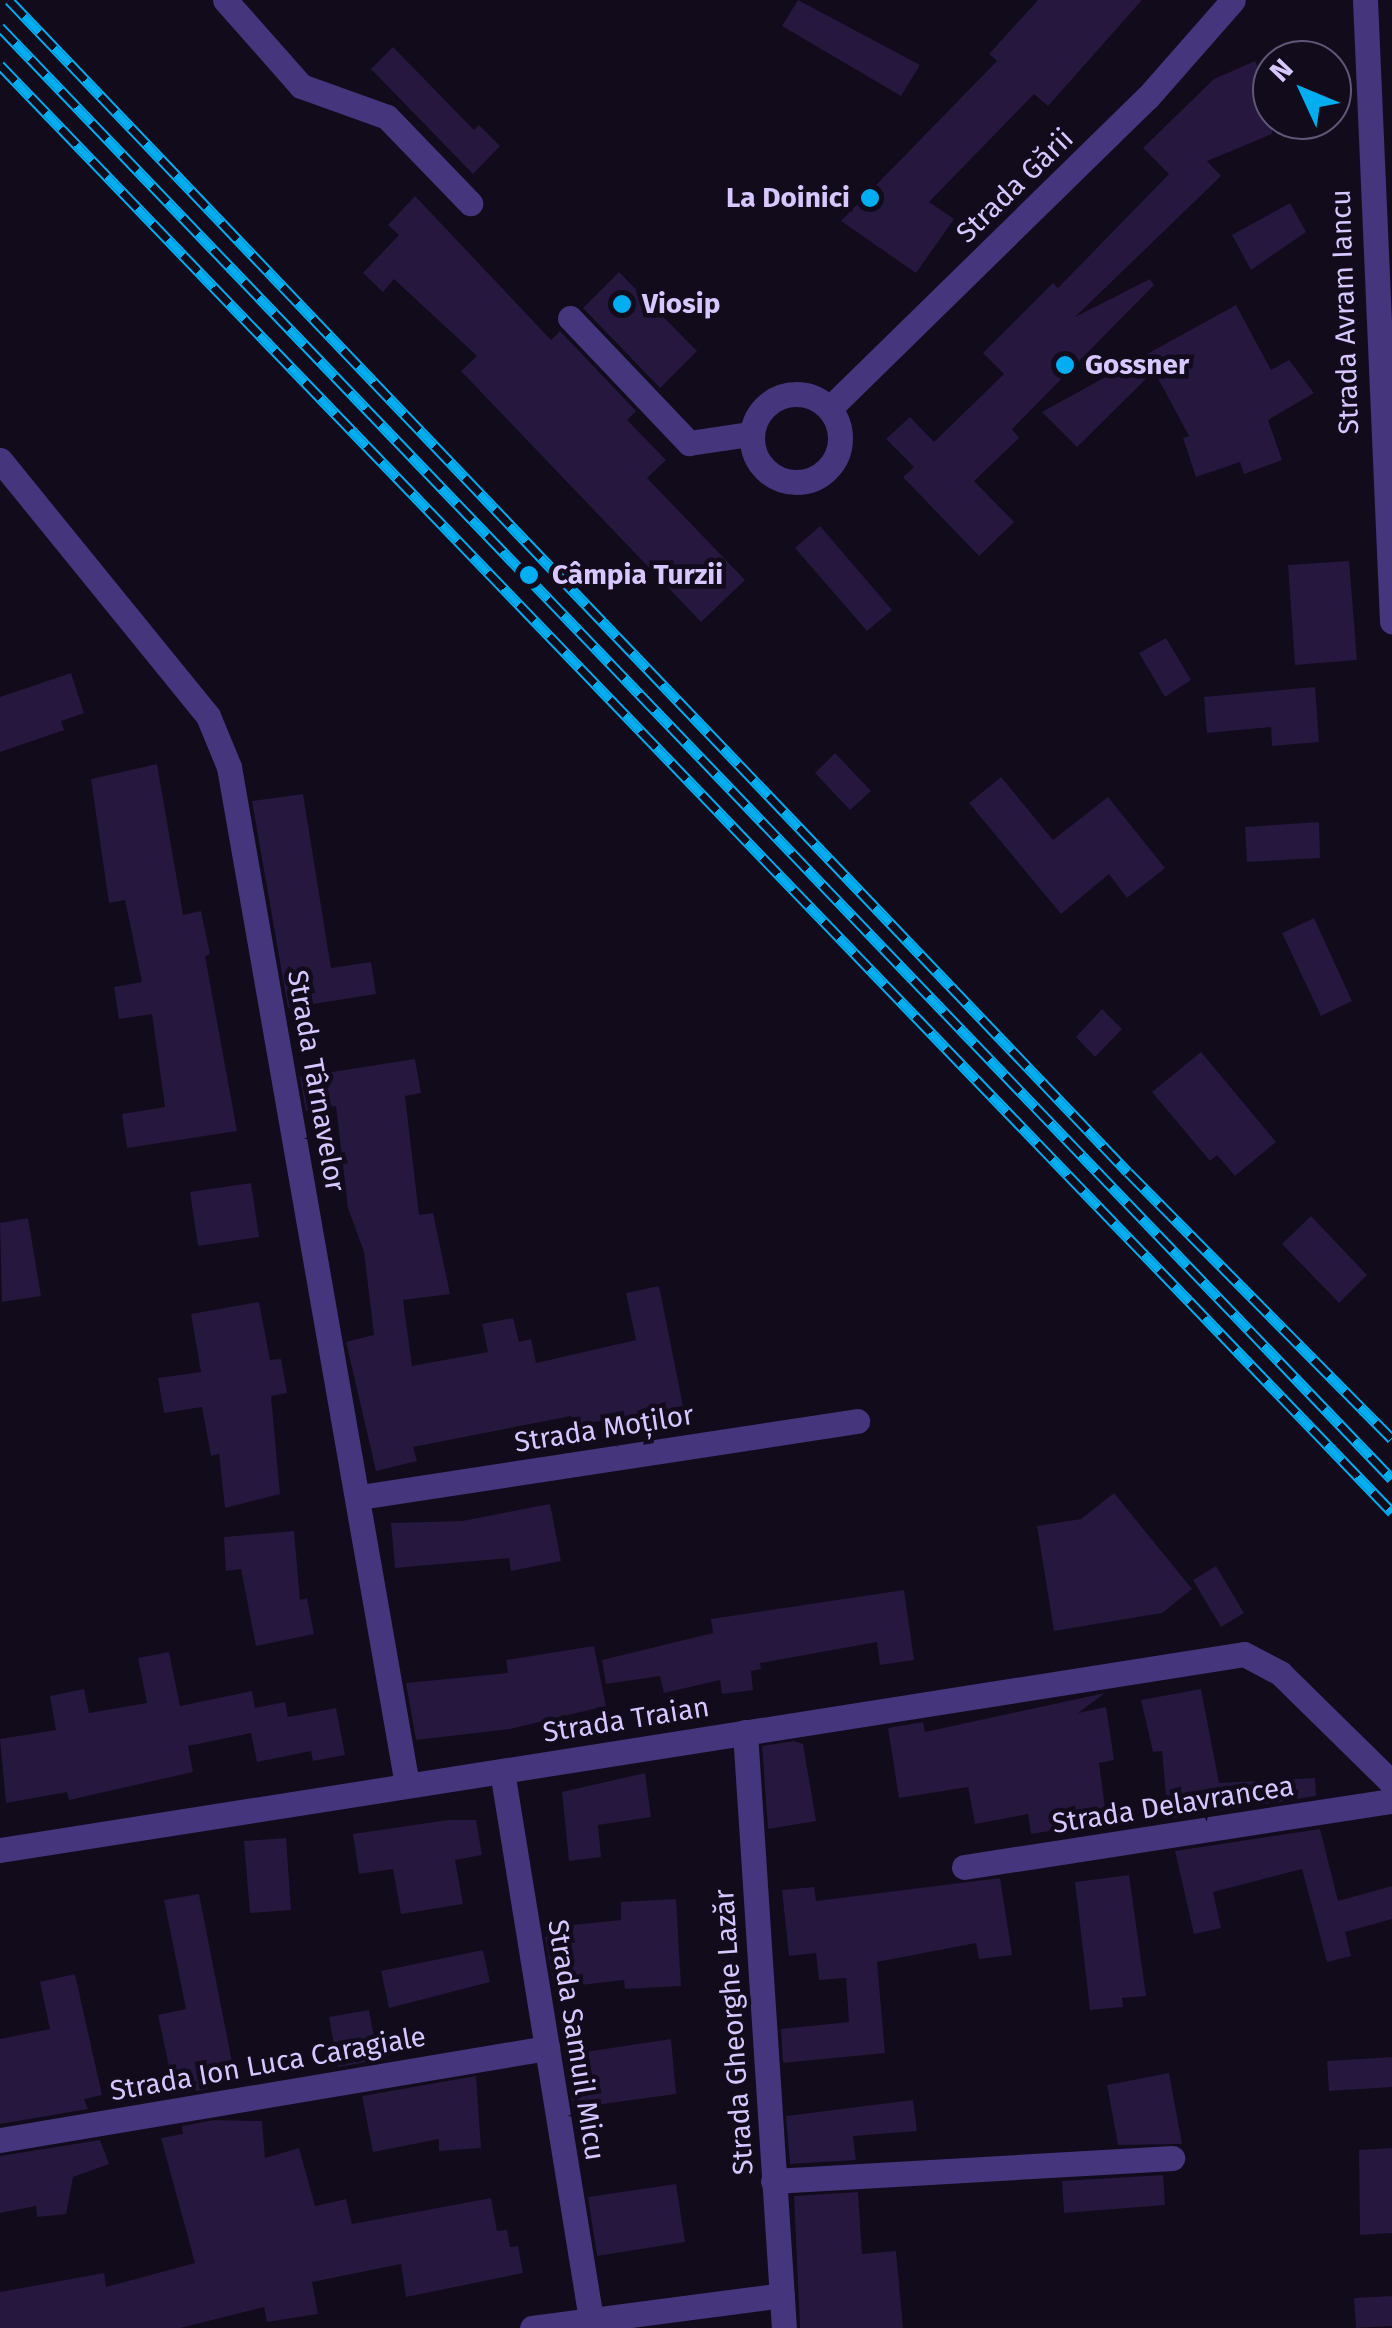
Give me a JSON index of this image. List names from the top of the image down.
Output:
{
  "streets": {
    "street": [
      "Strada Gării",
      "Strada Avram Iancu",
      "Strada Târnavelor",
      "Strada Moților",
      "Strada Traian",
      "Strada Delavrancea",
      "Strada Gheorghe Lazăr",
      "Strada Samuil Micu",
      "Strada Ion Luca Caragiale"
    ]
  },
  "crossings": [
    ["Strada Târnavelor", "Strada Moților"],
    ["Strada Târnavelor", "Strada Traian"],
    ["Strada Traian", "Strada Gheorghe Lazăr"],
    ["Strada Traian", "Strada Samuil Micu"],
    ["Strada Samuil Micu", "Strada Ion Luca Caragiale"]
  ],
  "places": [
    "La Doinici",
    "Viosip",
    "Gossner",
    "Câmpia Turzii"
  ],
  "north": "top left"
}
